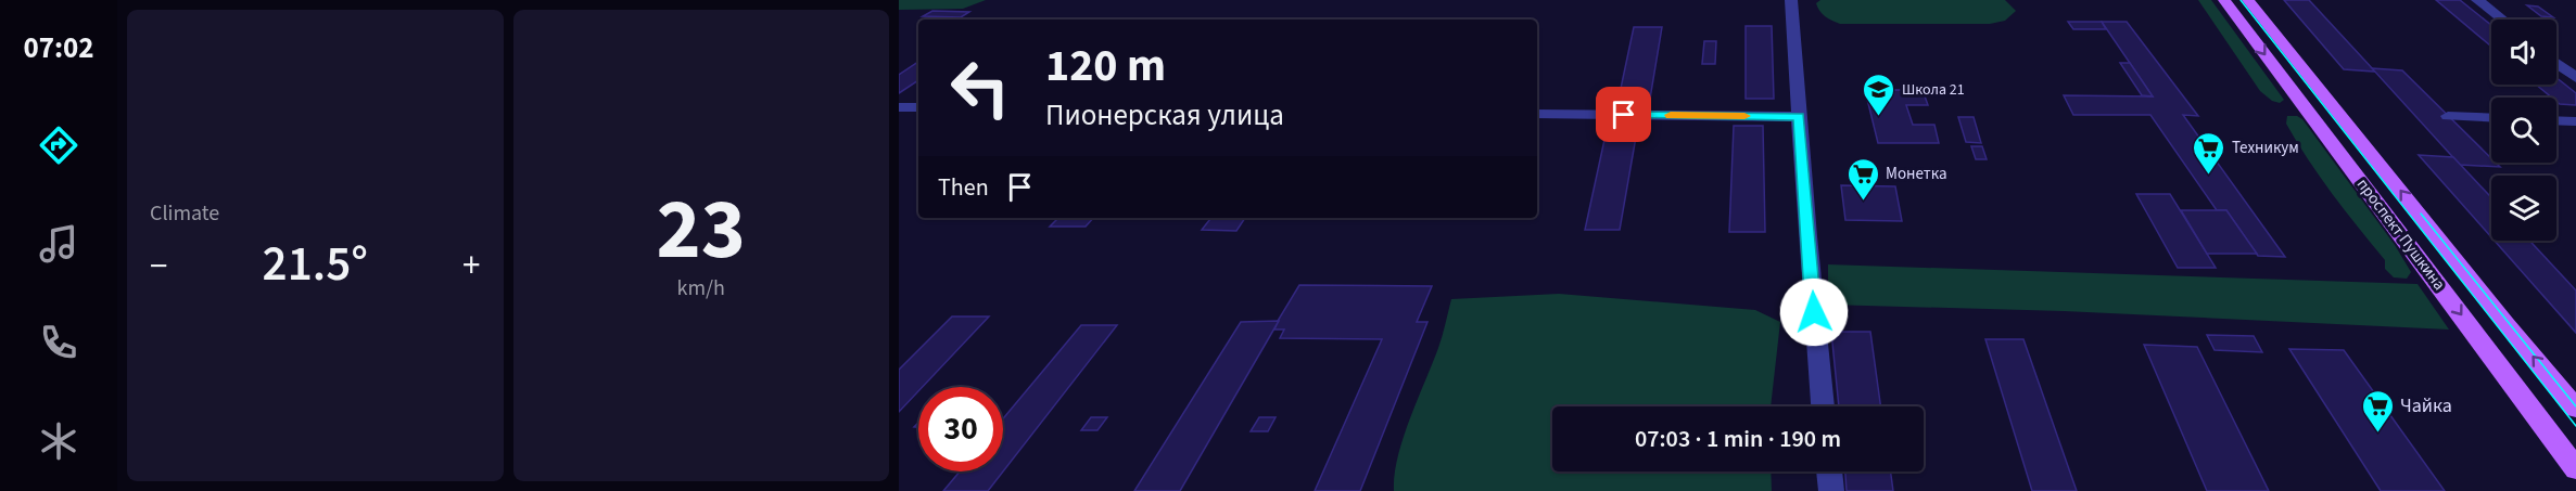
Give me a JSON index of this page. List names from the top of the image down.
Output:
{
  "streets": {
    "main road": ["проспект Пушкина"]
  },
  "places": {
    "school or university": ["Школа 21"],
    "supermarket": ["Техникум", "Монетка", "Чайка"]
  },
  "page": {
    "tabs": "07:02",
    "tile": [
      "Climate",
      ["23", "km/h"]
    ],
    "turn": ["120 m", "Пионерская улица"],
    "then": "Then",
    "heat": ["−", "21.5°", "+"],
    "limit": "30",
    "trip": "07:03 · 1 min · 190 m"
  }
}
